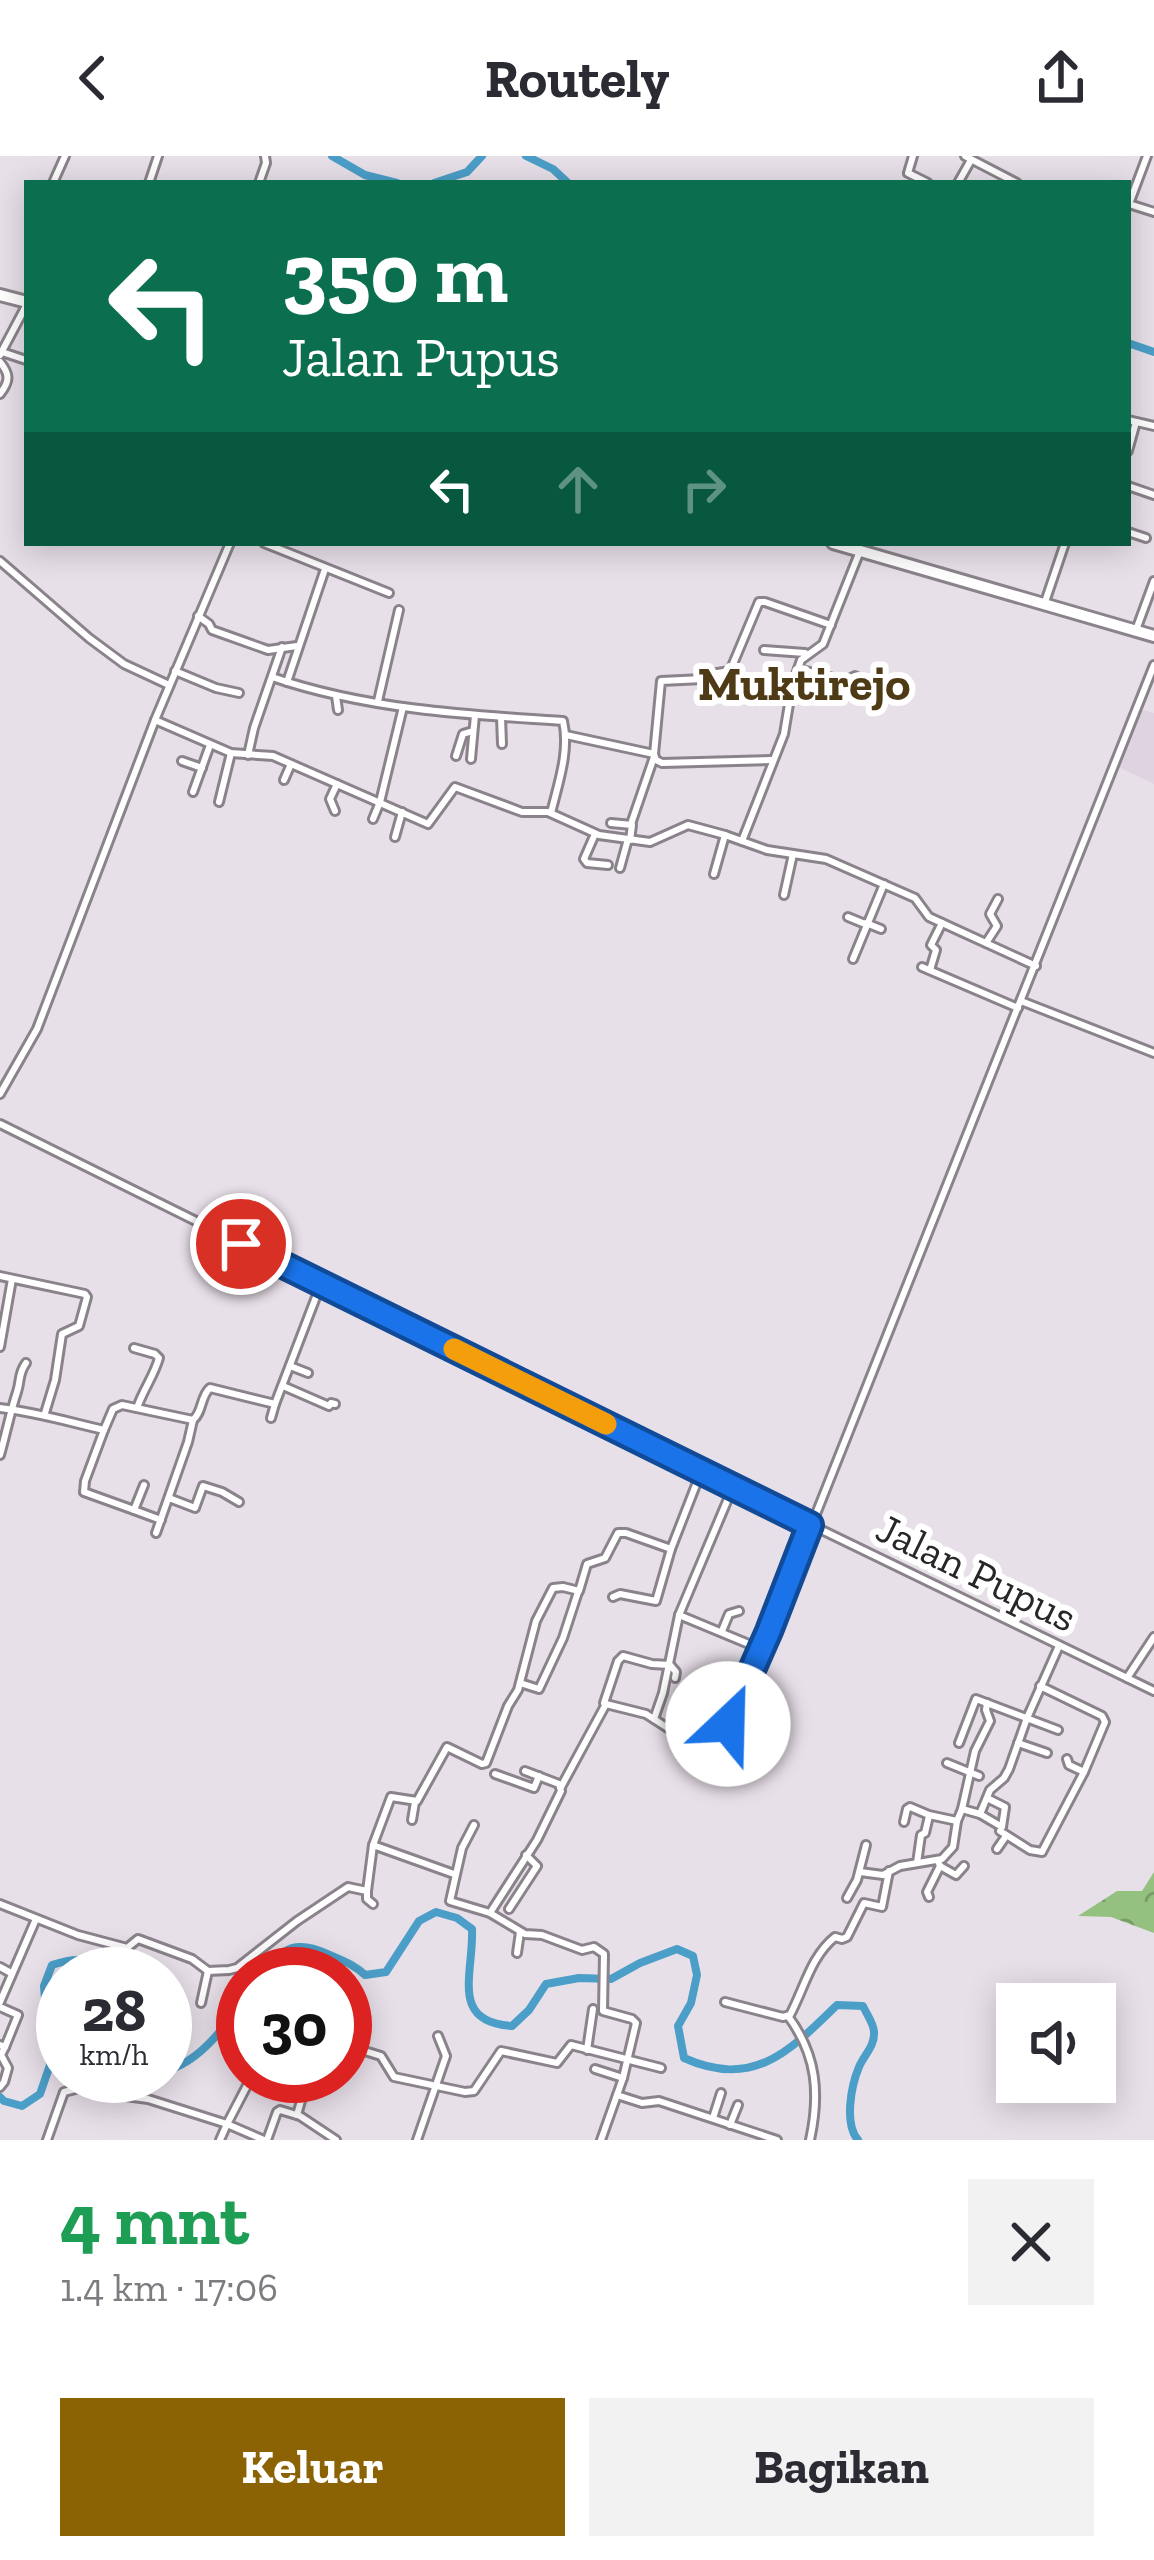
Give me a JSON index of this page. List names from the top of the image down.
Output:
{
  "streets": {
    "street": ["Jalan Pupus"]
  },
  "districts": ["Muktirejo"],
  "page": {
    "header": "Routely",
    "turn": ["350 m", "Jalan Pupus"],
    "speed": "28 km/h",
    "limit": "30",
    "heading": ["4 mnt", "1.4 km · 17:06"],
    "buttons": ["Keluar", "Bagikan"]
  }
}
